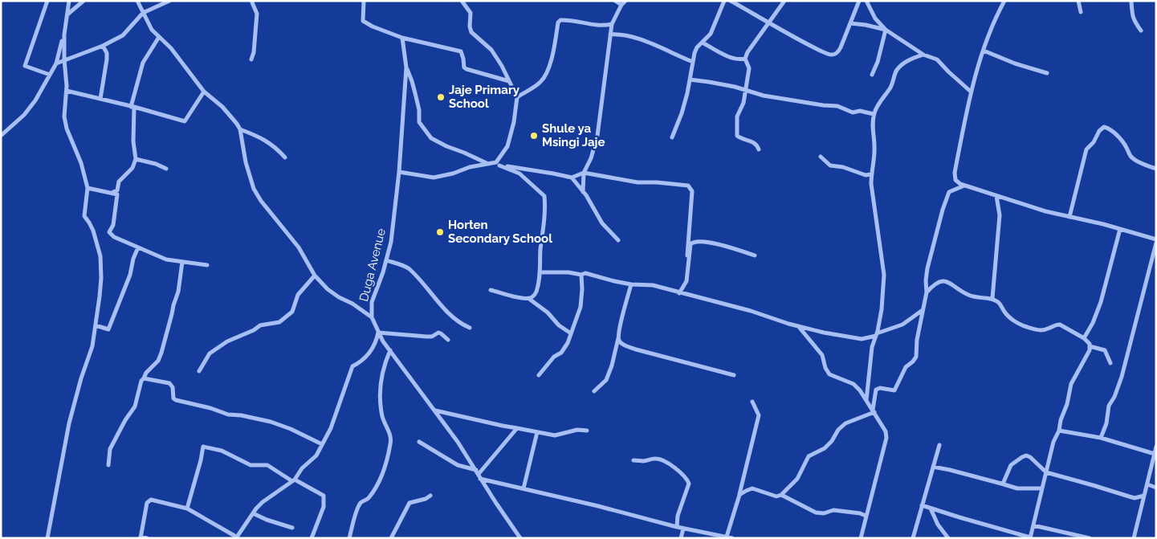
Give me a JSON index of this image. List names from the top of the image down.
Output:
{
  "streets": {
    "street": ["Duga Avenue"]
  },
  "places": ["Jaje Primary School", "Shule ya Msingi Jaje", "Horten Secondary School"]
}
